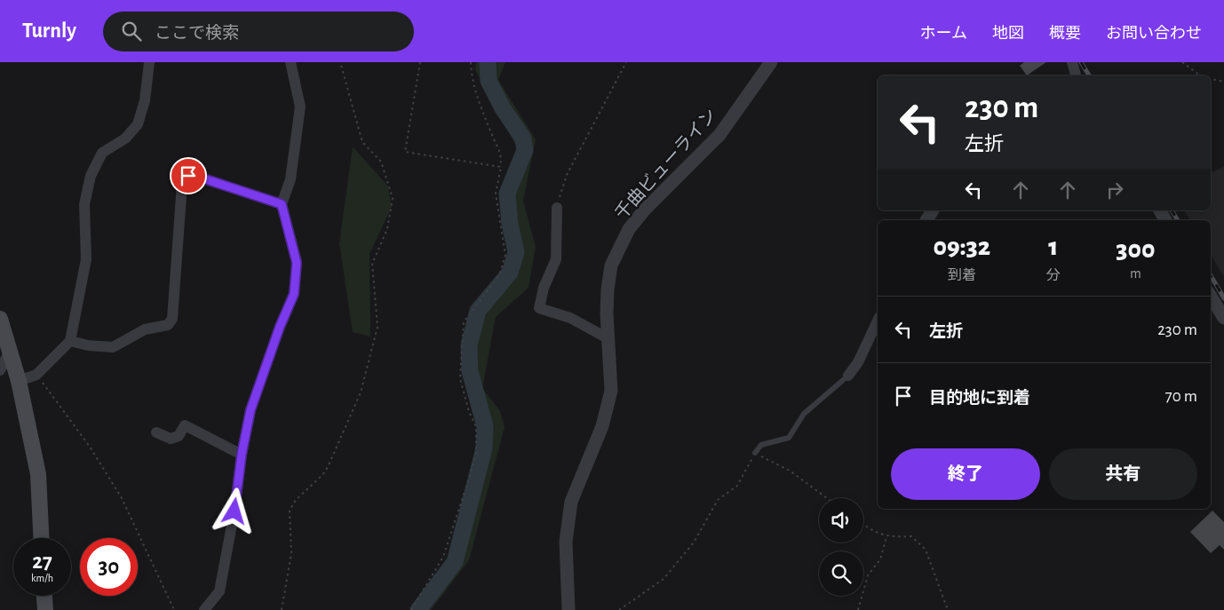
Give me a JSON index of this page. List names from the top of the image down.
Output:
{
  "streets": {
    "street": ["千曲ビューライン"]
  },
  "page": {
    "header": "Turnly",
    "search": "ここで検索",
    "nav": [
      "ホーム",
      "地図",
      "概要",
      "お問い合わせ"
    ],
    "turn": ["230 m", "左折"],
    "eta": [
      "09:32",
      "到着",
      "1",
      "分",
      "300",
      "m"
    ],
    "list": [
      {
        "name": "左折",
        "value": "230 m"
      },
      {
        "name": "目的地に到着",
        "value": "70 m"
      }
    ],
    "buttons": ["終了", "共有"],
    "speed": "27 km/h",
    "limit": "30"
  }
}
